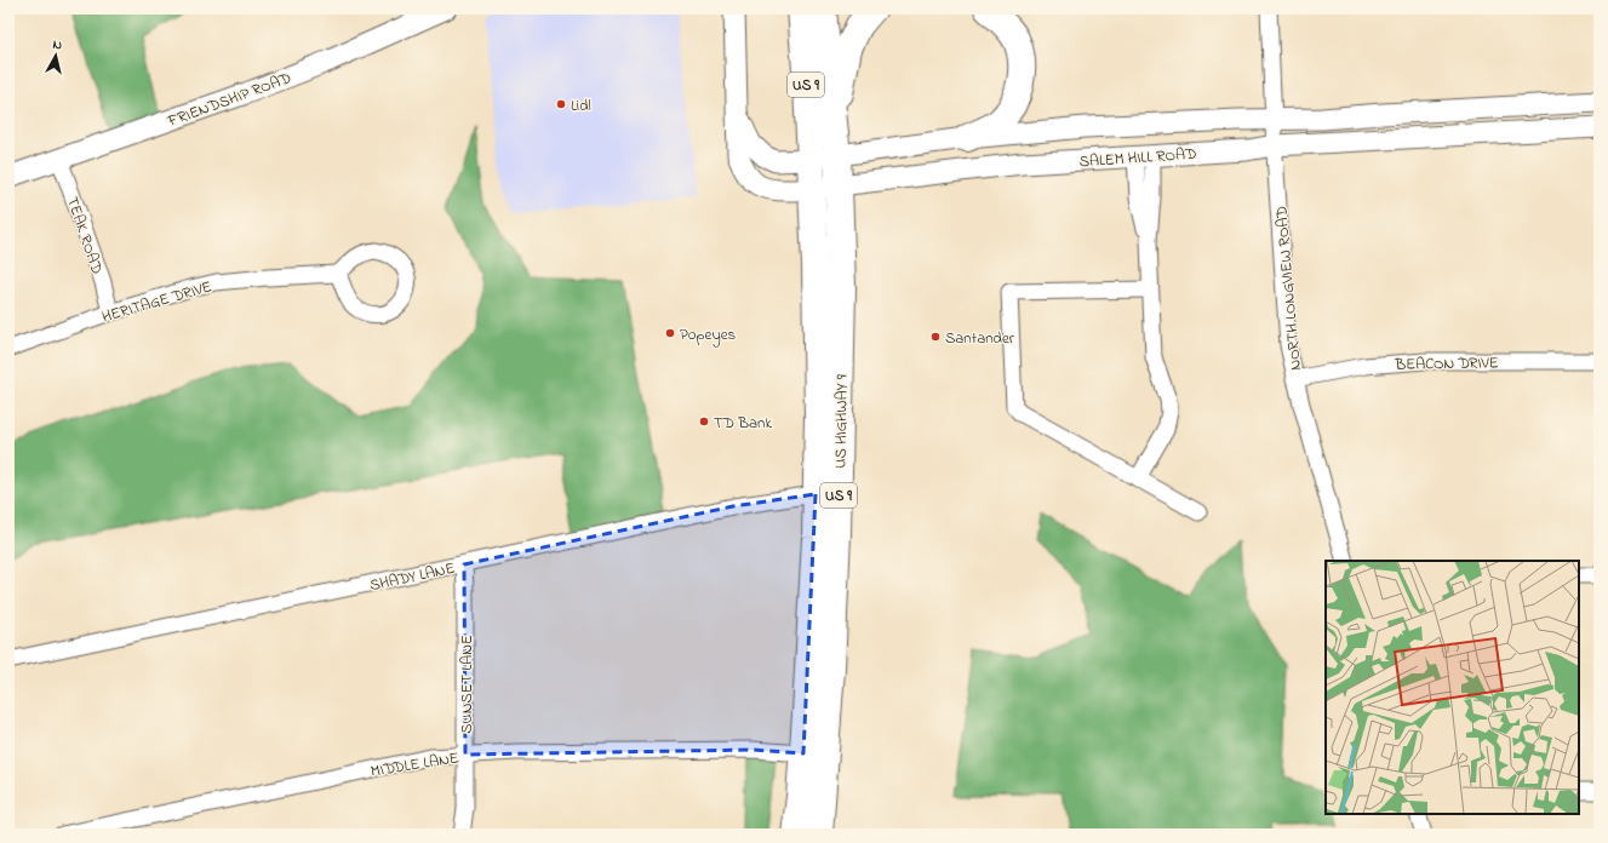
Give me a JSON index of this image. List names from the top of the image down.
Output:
{
  "streets": {
    "highway": ["US 9", "US HIGHWAY 9"],
    "street": [
      "FRIENDSHIP ROAD",
      "SALEM HILL ROAD",
      "TEAK ROAD",
      "NORTH LONGVIEW ROAD",
      "HERITAGE DRIVE",
      "BEACON DRIVE",
      "SHADY LANE",
      "SUNSET LANE",
      "MIDDLE LANE"
    ]
  },
  "crossings": [
    ["FRIENDSHIP ROAD", "TEAK ROAD"],
    ["SALEM HILL ROAD", "NORTH LONGVIEW ROAD"],
    ["SALEM HILL ROAD", "US HIGHWAY 9"],
    ["TEAK ROAD", "HERITAGE DRIVE"],
    ["NORTH LONGVIEW ROAD", "BEACON DRIVE"],
    ["US HIGHWAY 9", "SHADY LANE"],
    ["US HIGHWAY 9", "MIDDLE LANE"],
    ["SHADY LANE", "SUNSET LANE"],
    ["SUNSET LANE", "MIDDLE LANE"]
  ],
  "places": [
    "Lidl",
    "Popeyes",
    "Santander",
    "TD Bank"
  ],
  "north": "top"
}
